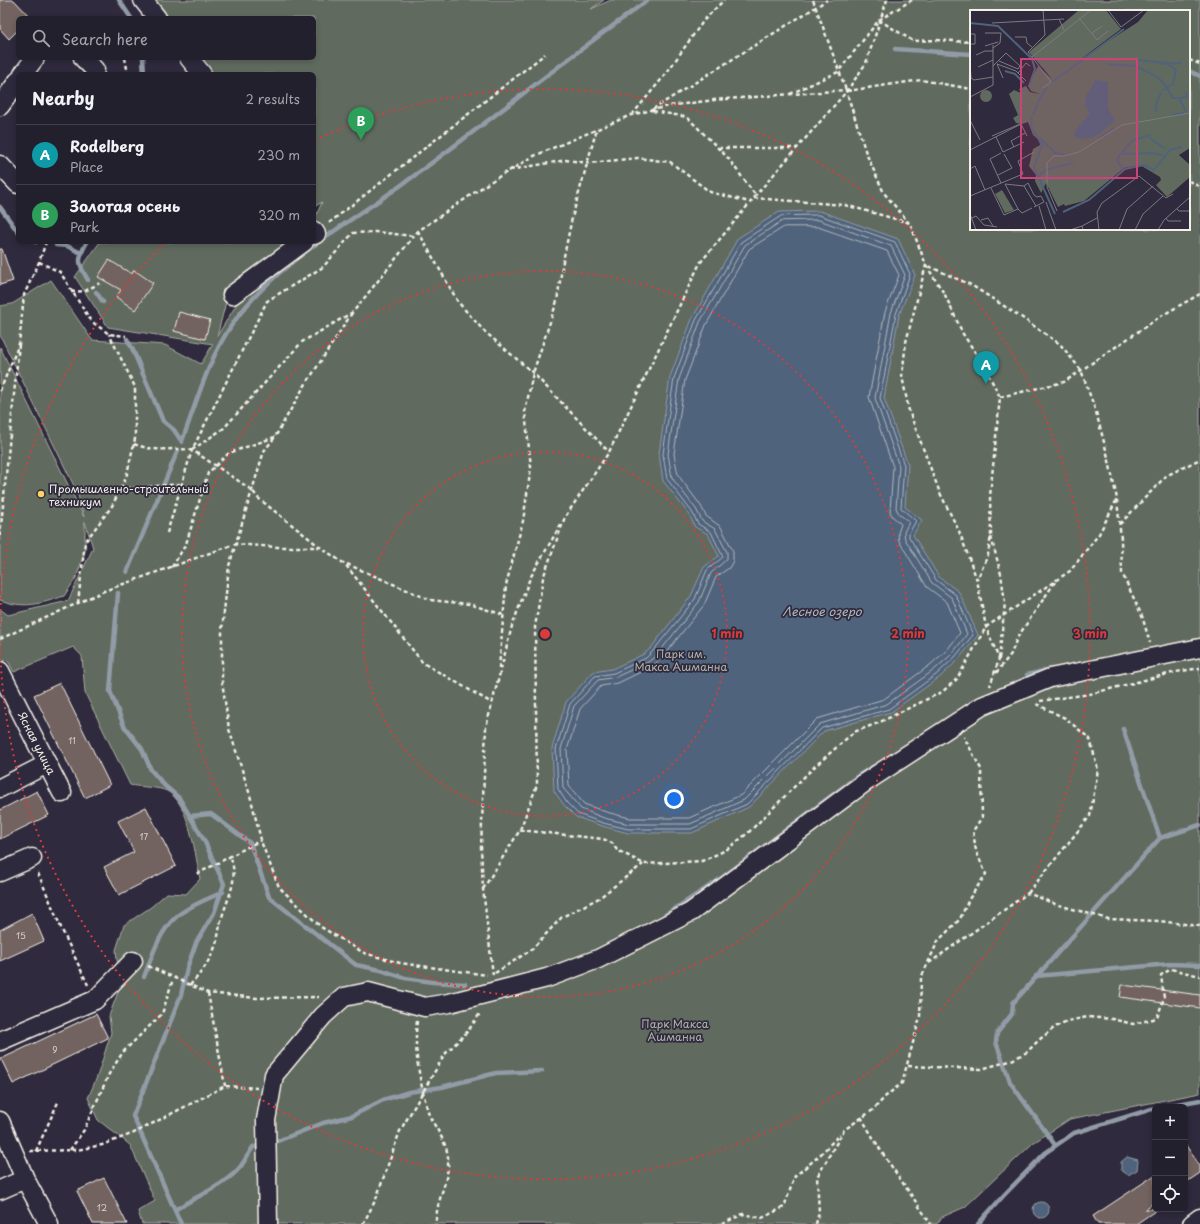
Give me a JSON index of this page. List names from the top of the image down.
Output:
{
  "streets": {
    "street": ["Ясная улица"]
  },
  "water": ["Лесное озеро"],
  "parks": ["Парк им. Макса Ашманна", "Парк Макса Ашманна"],
  "places": ["Промышленно-строительный техникум"],
  "house_numbers": [
    "11",
    "17",
    "15",
    "9",
    "12"
  ],
  "page": {
    "search": "Search here",
    "heading": ["Nearby", "2 results"],
    "pins": ["B", "A"],
    "list": [
      {
        "mark": "A",
        "name": "Rodelberg",
        "note": "Place",
        "value": "230 m"
      },
      {
        "mark": "B",
        "name": "Золотая осень",
        "note": "Park",
        "value": "320 m"
      }
    ],
    "map_buttons": ["+", "−"]
  },
  "rings": ["1 min", "2 min", "3 min"]
}
